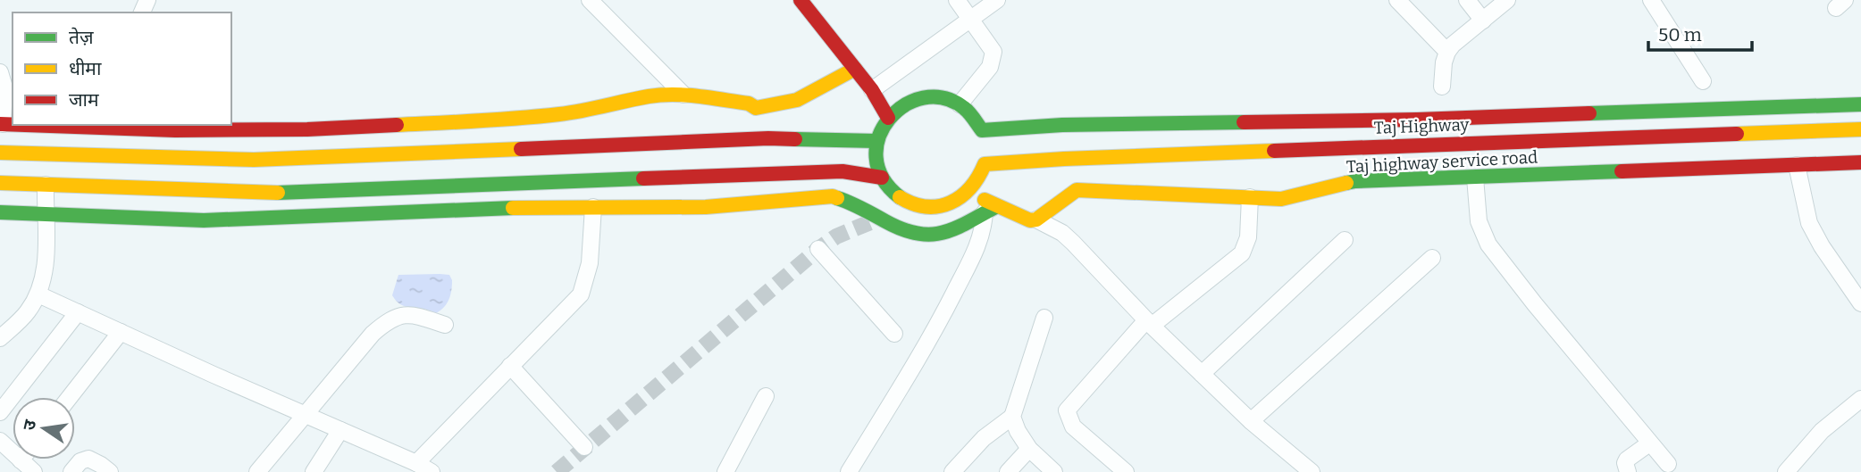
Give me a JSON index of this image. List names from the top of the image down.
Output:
{
  "streets": {
    "main road": ["Taj Highway", "Taj highway service road"]
  },
  "legend": ["तेज़", "धीमा", "जाम"],
  "scale_bar": "50 m",
  "north": "left"
}
